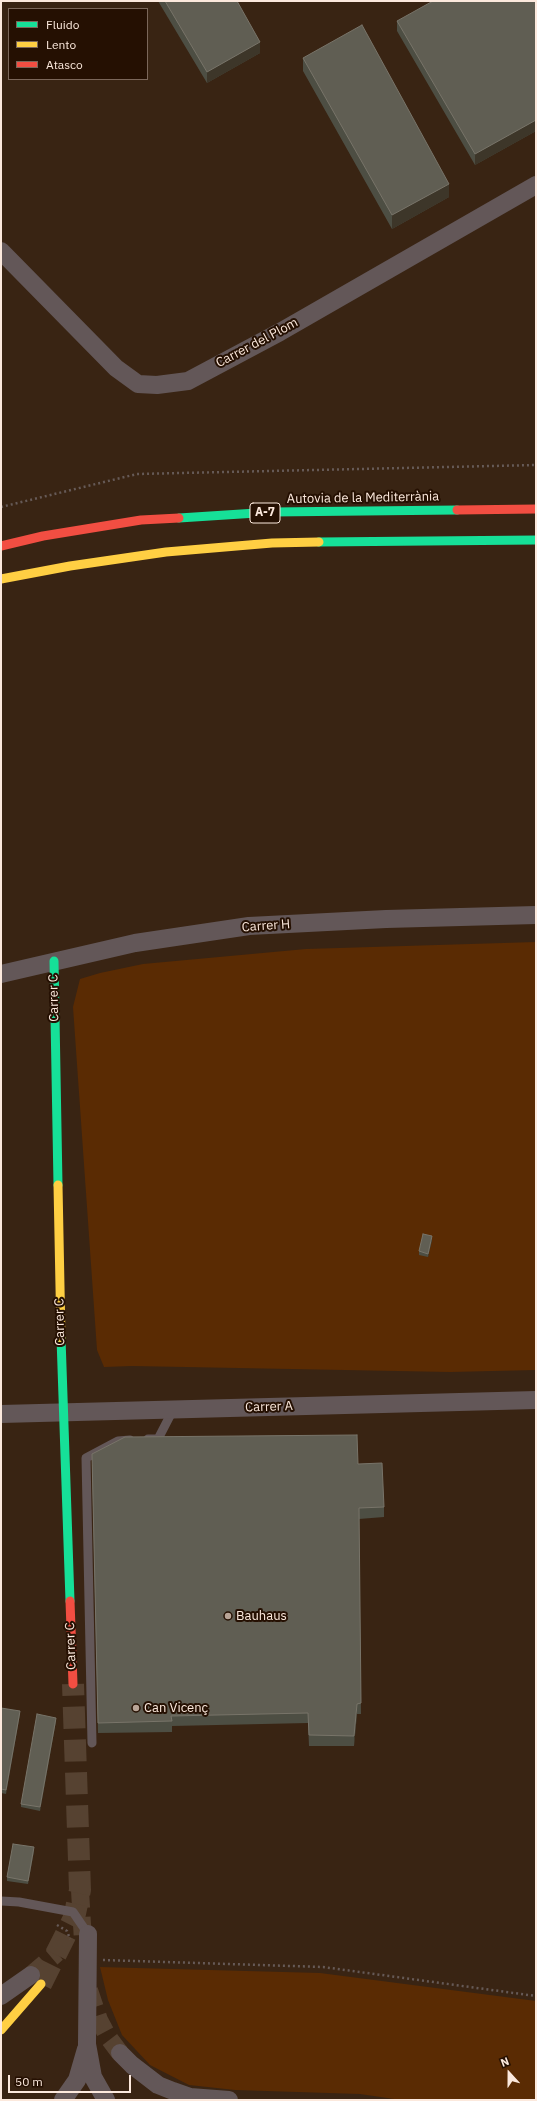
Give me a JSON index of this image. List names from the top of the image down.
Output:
{
  "streets": {
    "main road": ["Autovia de la Mediterrània", "A-7", "Carrer C"],
    "street": ["Carrer del Plom", "Carrer H", "Carrer A"]
  },
  "crossings": [
    ["Carrer H", "Carrer C"],
    ["Carrer C", "Carrer A"]
  ],
  "places": ["Bauhaus", "Can Vicenç"],
  "legend": ["Fluido", "Lento", "Atasco"],
  "scale_bar": "50 m",
  "north": "top"
}
